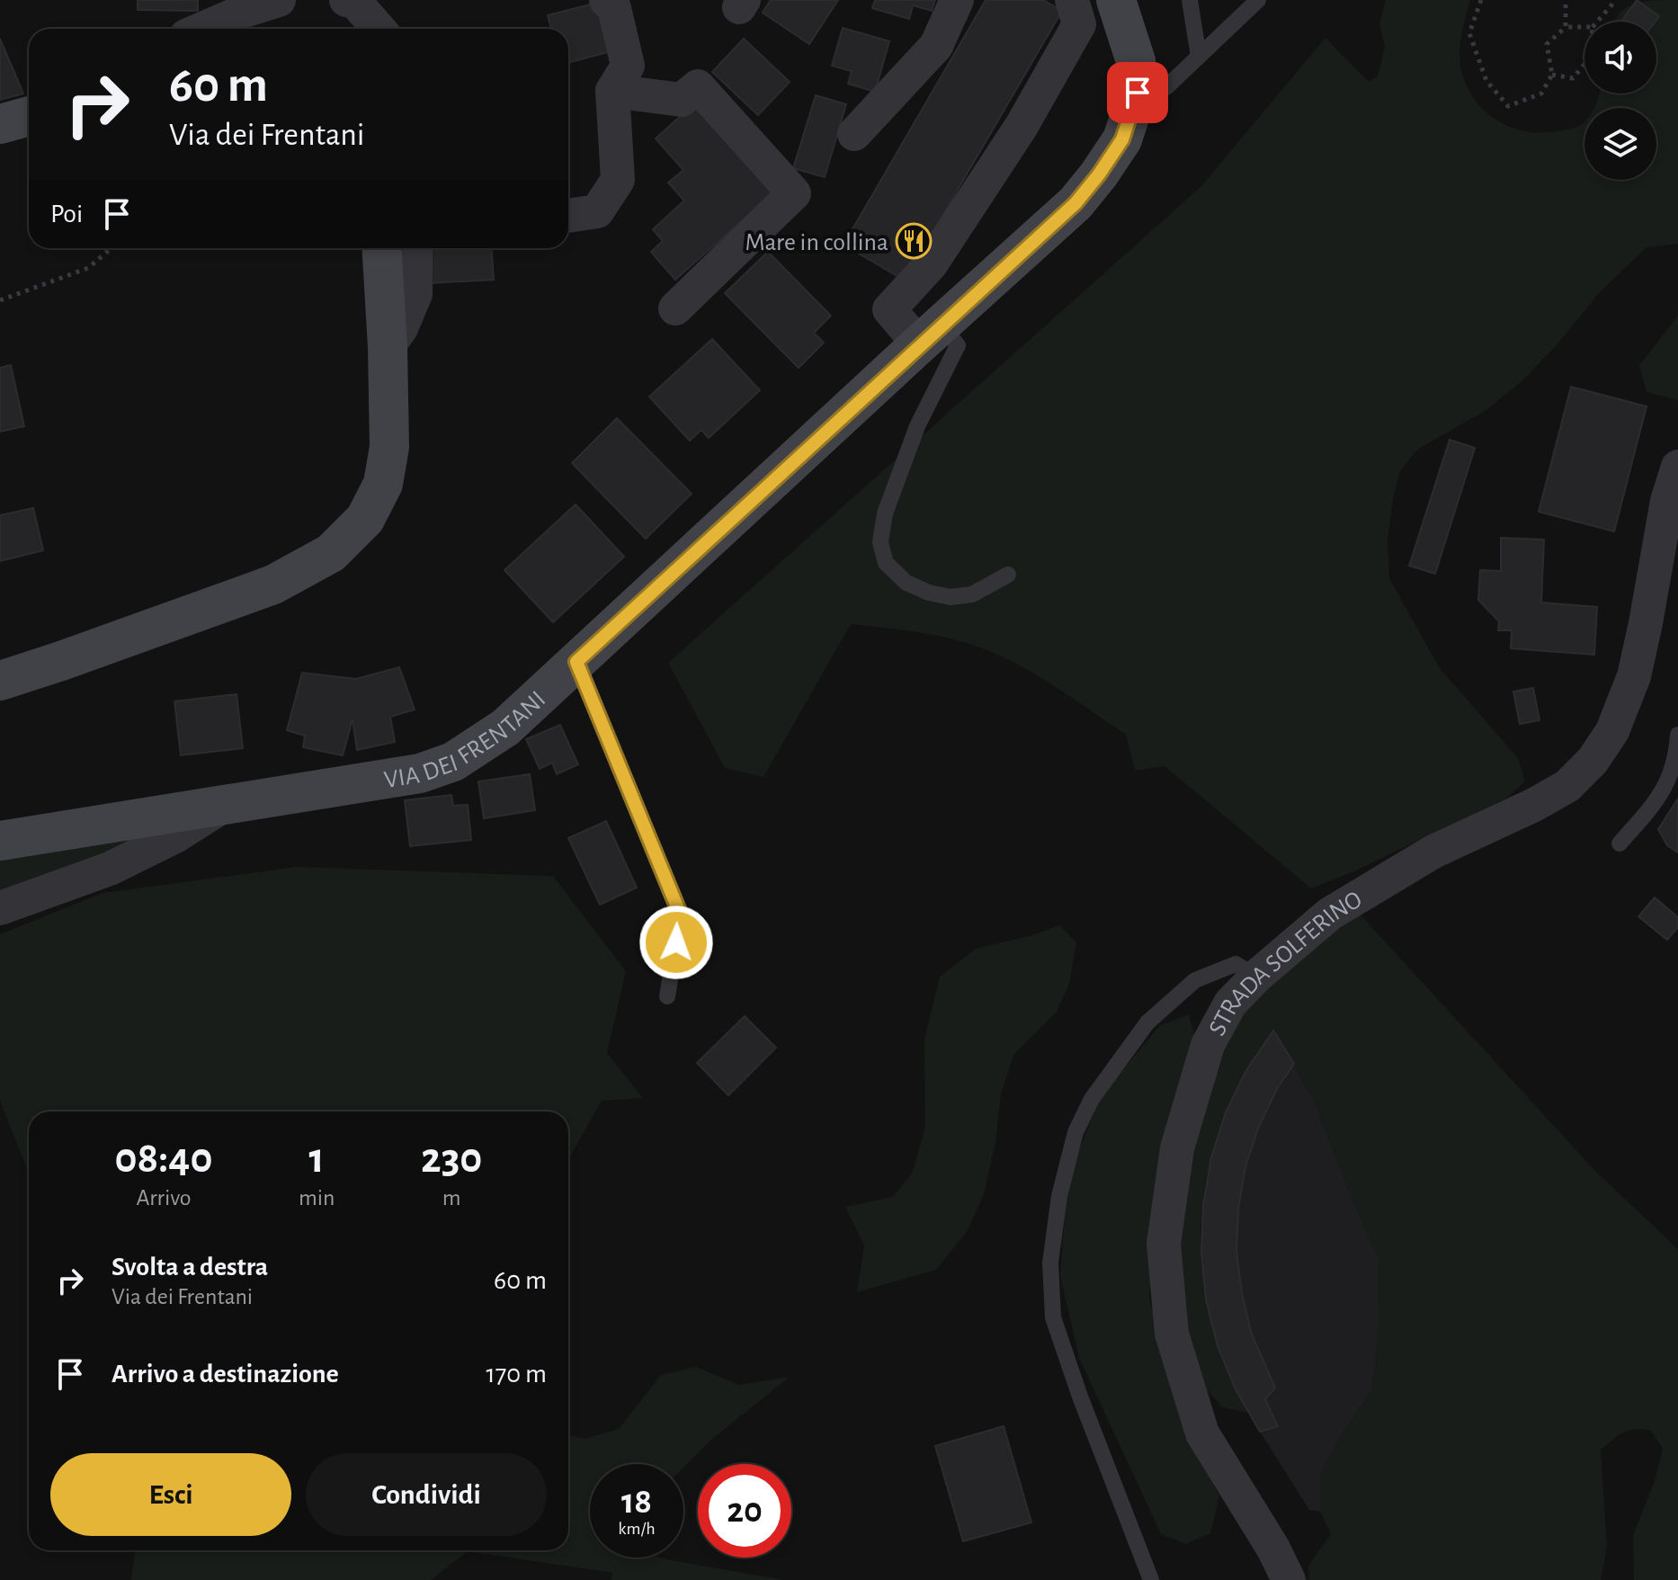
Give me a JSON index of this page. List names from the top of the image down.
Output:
{
  "streets": {
    "main road": ["VIA DEI FRENTANI"],
    "street": ["STRADA SOLFERINO"]
  },
  "places": {
    "restaurant": ["Mare in collina"]
  },
  "page": {
    "turn": ["60 m", "Via dei Frentani"],
    "then": "Poi",
    "eta": [
      "08:40",
      "Arrivo",
      "1",
      "min",
      "230",
      "m"
    ],
    "list": [
      {
        "name": "Svolta a destra",
        "note": "Via dei Frentani",
        "value": "60 m"
      },
      {
        "name": "Arrivo a destinazione",
        "value": "170 m"
      }
    ],
    "buttons": ["Esci", "Condividi"],
    "speed": "18 km/h",
    "limit": "20"
  }
}
